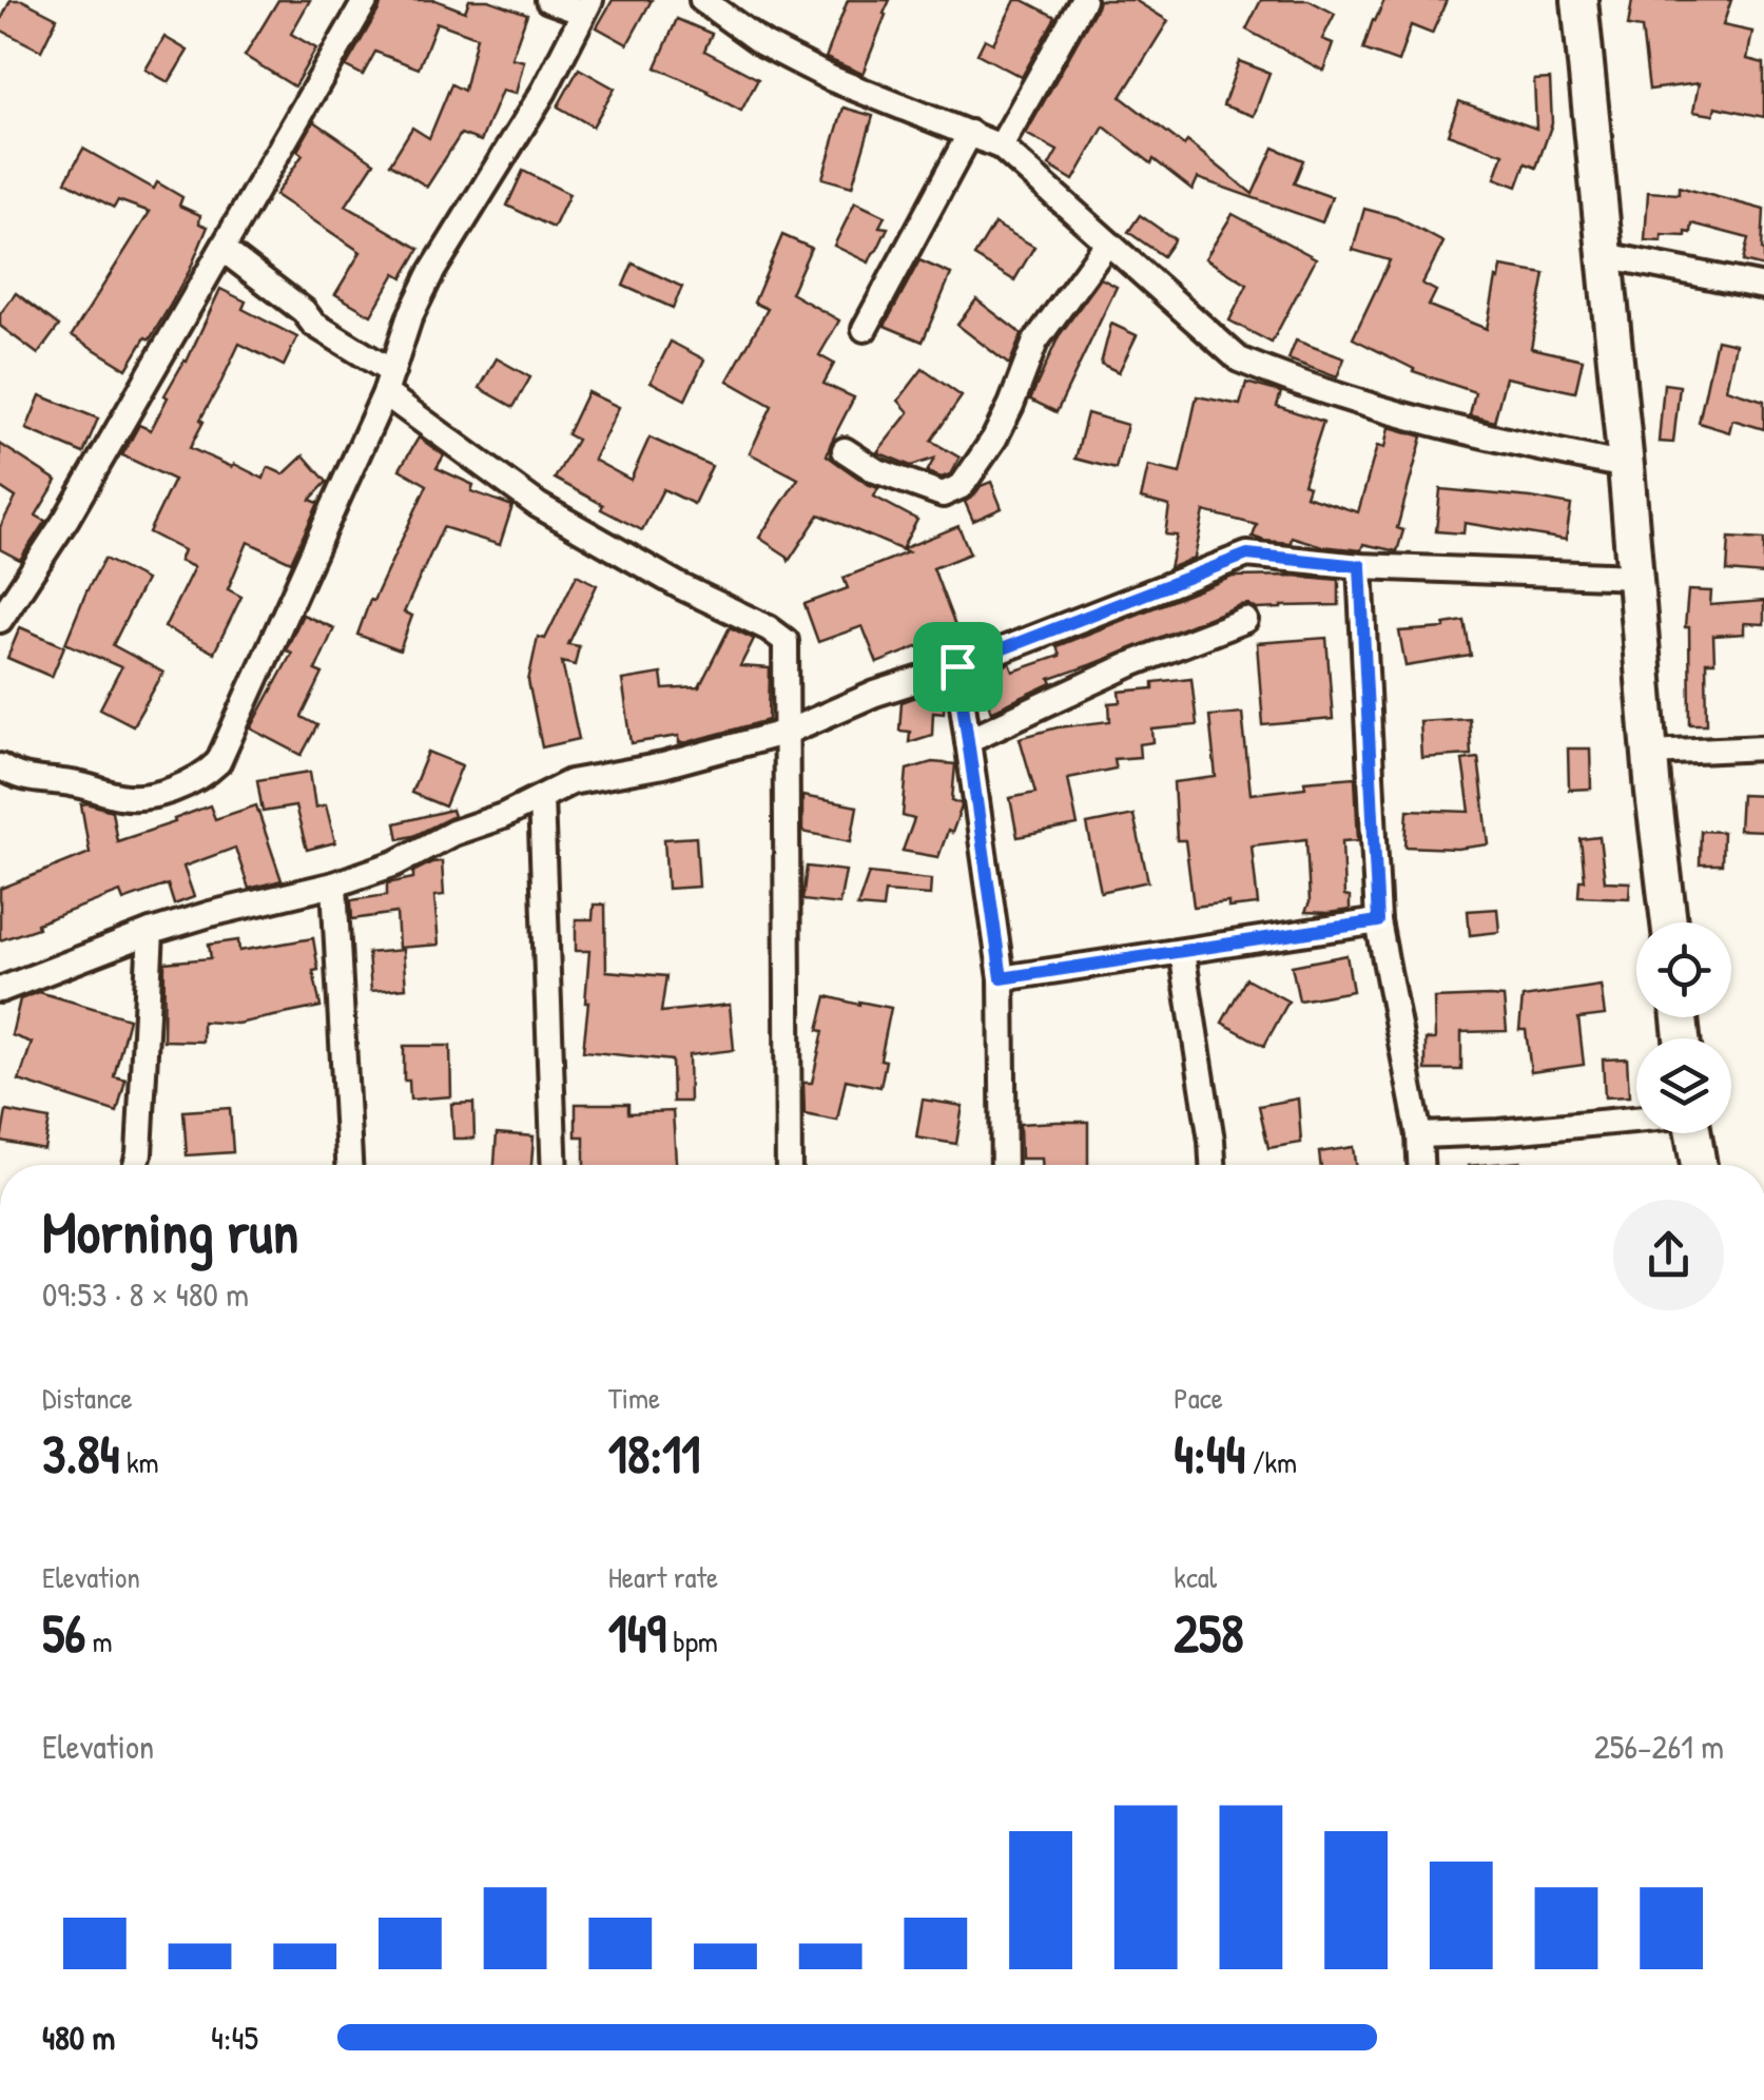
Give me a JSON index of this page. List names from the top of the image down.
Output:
{
  "page": {
    "heading": ["Morning run", "09:53 · 8 × 480 m"],
    "stats": [
      ["Distance", "3.84 km"],
      ["Time", "18:11"],
      ["Pace", "4:44 /km"],
      ["Elevation", "56 m"],
      ["Heart rate", "149 bpm"],
      ["kcal", "258"]
    ],
    "chart": ["Elevation", "256–261 m"],
    "list": [
      {
        "name": "480 m",
        "note": "4:45"
      }
    ]
  }
}
